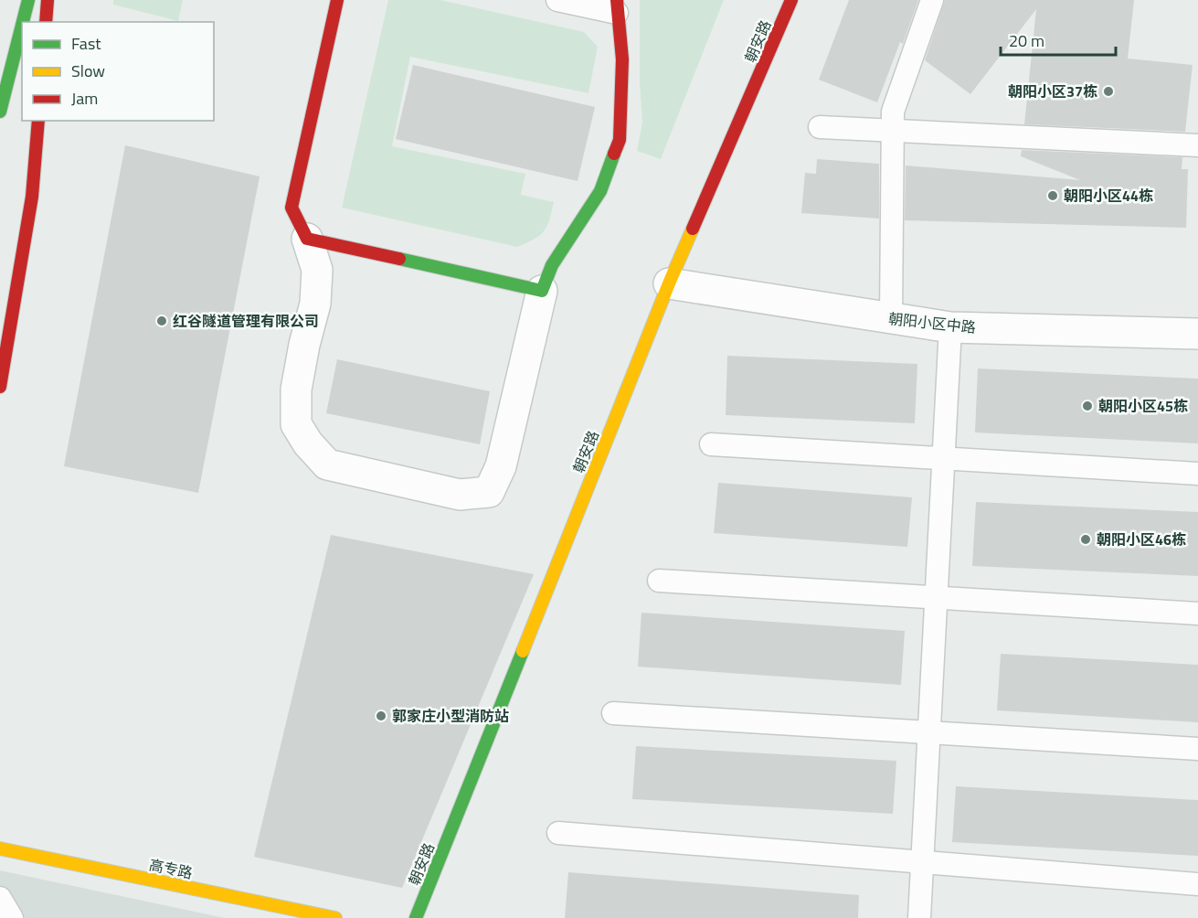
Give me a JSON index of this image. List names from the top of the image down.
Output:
{
  "streets": {
    "main road": ["朝安路", "高专路"],
    "street": ["朝阳小区中路"]
  },
  "crossings": [
    ["朝安路", "朝阳小区中路"]
  ],
  "places": [
    "朝阳小区37栋",
    "朝阳小区44栋",
    "红谷隧道管理有限公司",
    "朝阳小区45栋",
    "朝阳小区46栋",
    "郭家庄小型消防站"
  ],
  "legend": ["Fast", "Slow", "Jam"],
  "scale_bar": "20 m"
}
